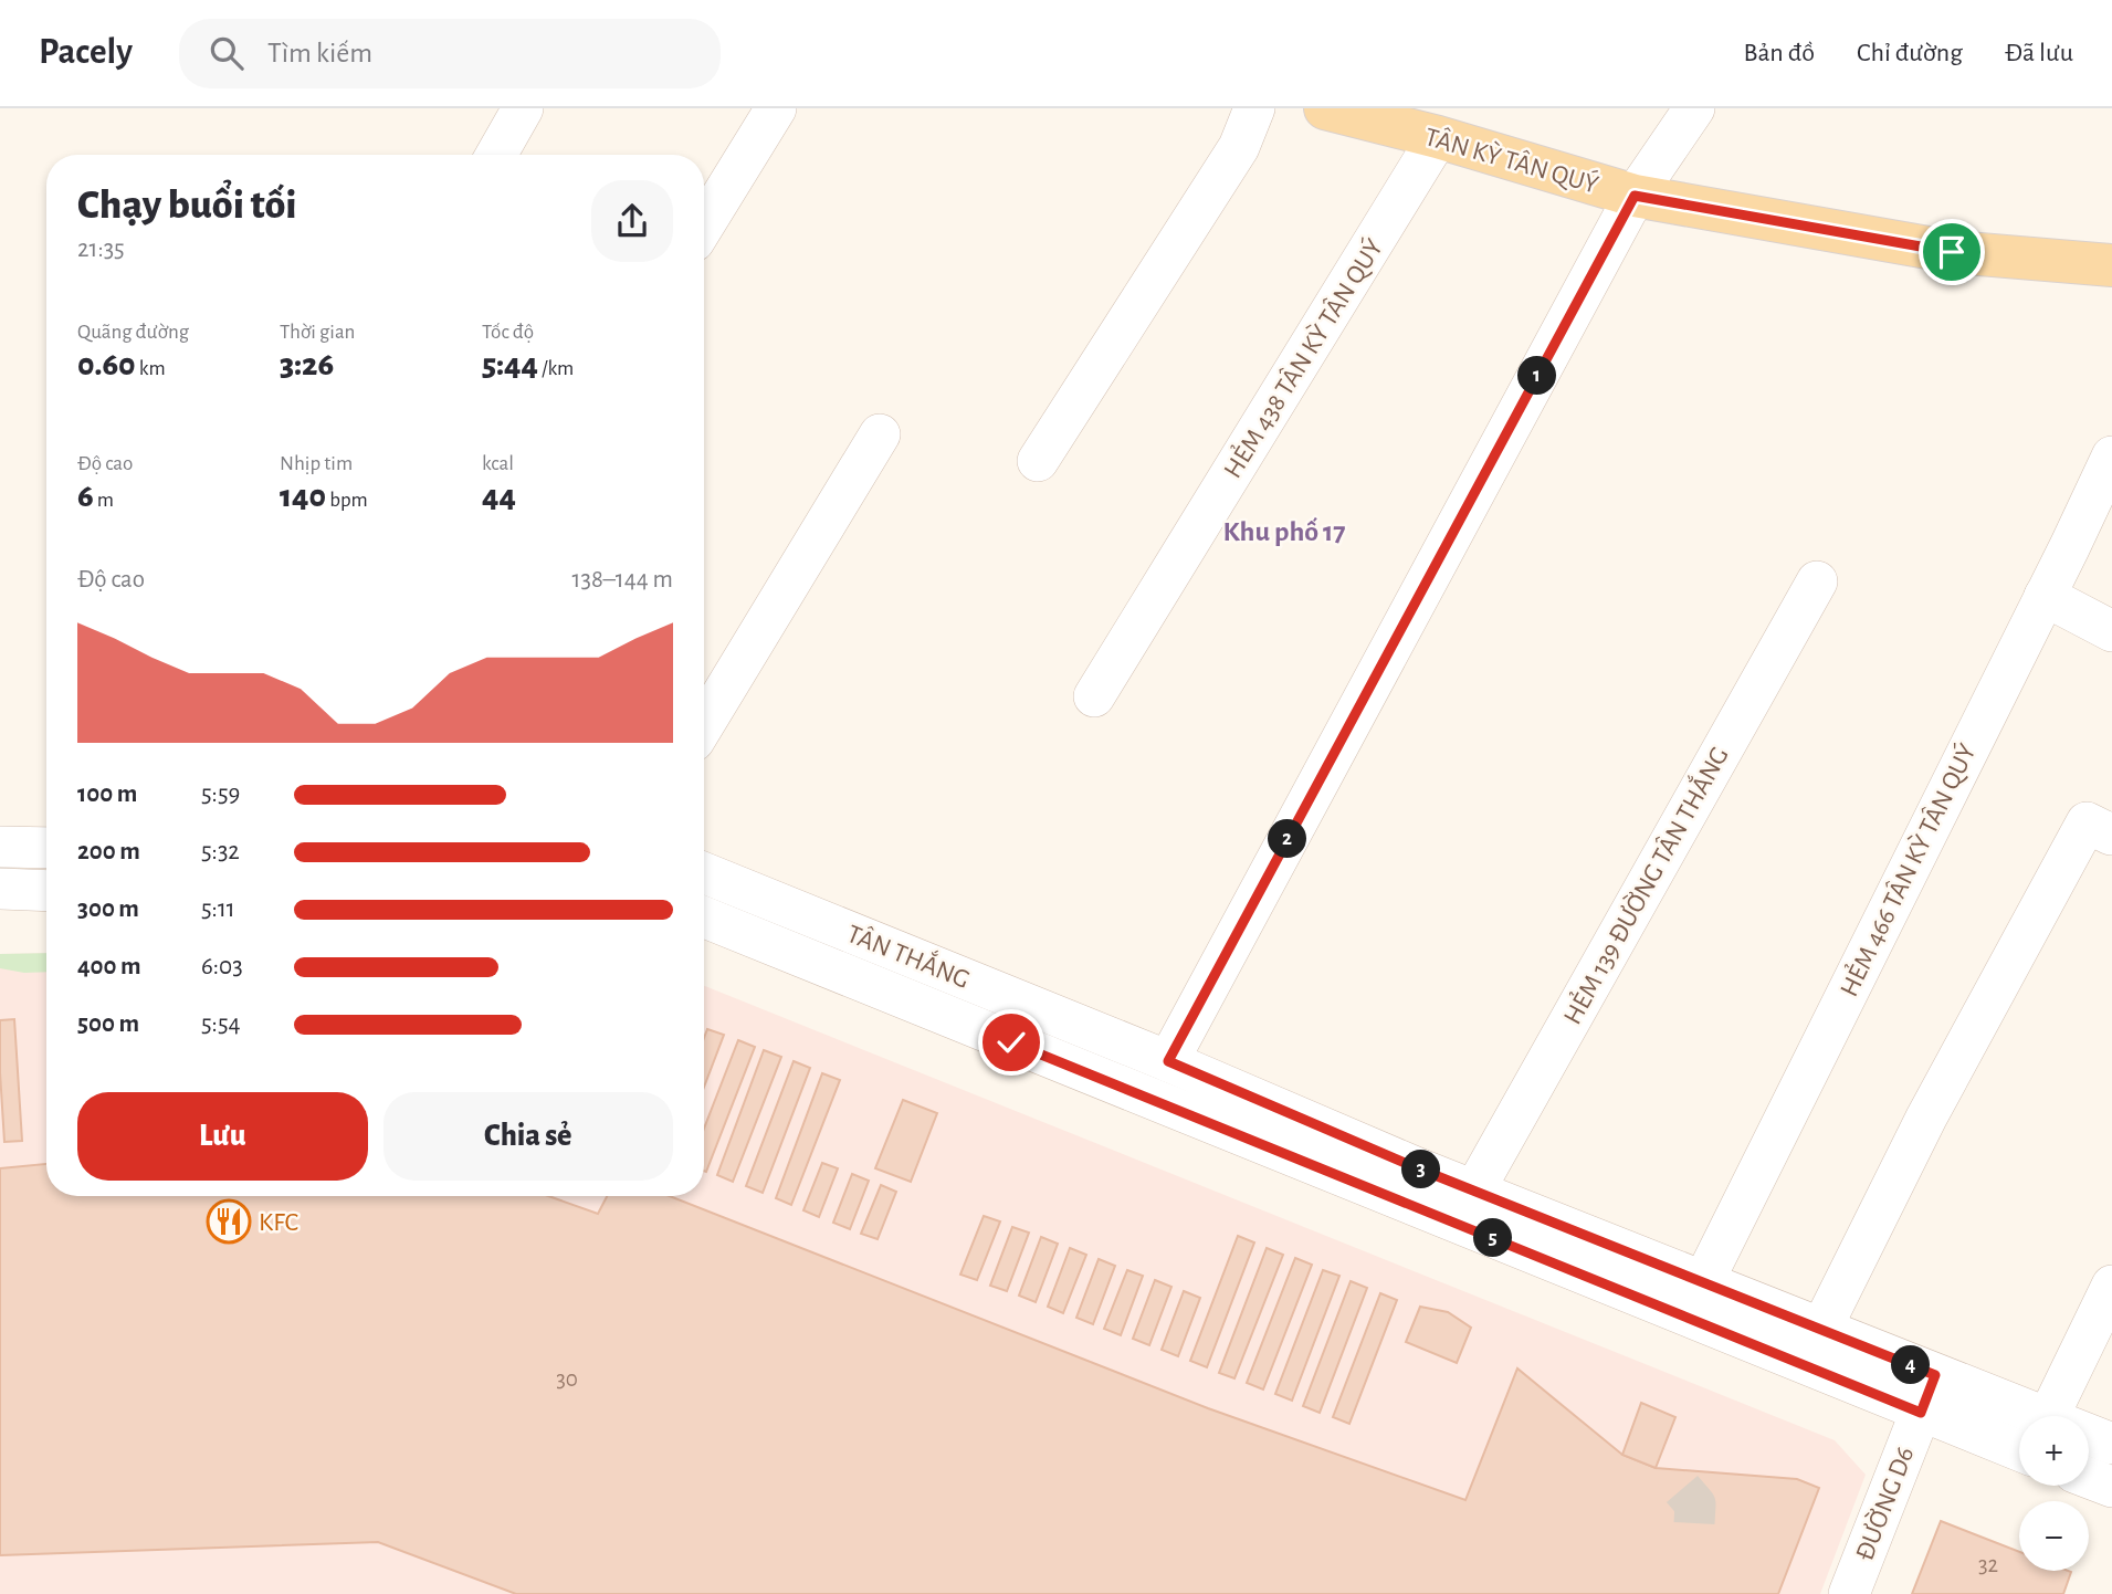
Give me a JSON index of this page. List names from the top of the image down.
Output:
{
  "streets": {
    "main road": ["TÂN KỲ TÂN QUÝ"],
    "street": [
      "HẺM 438 TÂN KỲ TÂN QUÝ",
      "HẺM 466 TÂN KỲ TÂN QUÝ",
      "HẺM 139 ĐƯỜNG TÂN THẮNG",
      "TÂN THẮNG",
      "ĐƯỜNG D6"
    ]
  },
  "crossings": [
    ["TÂN KỲ TÂN QUÝ", "HẺM 438 TÂN KỲ TÂN QUÝ"],
    ["HẺM 466 TÂN KỲ TÂN QUÝ", "TÂN THẮNG"],
    ["HẺM 139 ĐƯỜNG TÂN THẮNG", "TÂN THẮNG"],
    ["TÂN THẮNG", "ĐƯỜNG D6"]
  ],
  "districts": ["Khu phố 17"],
  "places": {
    "restaurant": ["KFC"]
  },
  "house_numbers": ["30", "32"],
  "page": {
    "header": "Pacely",
    "search": "Tìm kiếm",
    "nav": ["Bản đồ", "Chỉ đường", "Đã lưu"],
    "heading": ["Chạy buổi tối", "21:35"],
    "stats": [
      ["Quãng đường", "0.60 km"],
      ["Thời gian", "3:26"],
      ["Tốc độ", "5:44 /km"],
      ["Độ cao", "6 m"],
      ["Nhịp tim", "140 bpm"],
      ["kcal", "44"]
    ],
    "pins": [
      "1",
      "2",
      "3",
      "5",
      "4"
    ],
    "chart": ["Độ cao", "138–144 m"],
    "list": [
      {
        "name": "100 m",
        "note": "5:59"
      },
      {
        "name": "200 m",
        "note": "5:32"
      },
      {
        "name": "300 m",
        "note": "5:11"
      },
      {
        "name": "400 m",
        "note": "6:03"
      },
      {
        "name": "500 m",
        "note": "5:54"
      }
    ],
    "buttons": ["Lưu", "Chia sẻ"],
    "map_buttons": ["+", "−"]
  }
}
